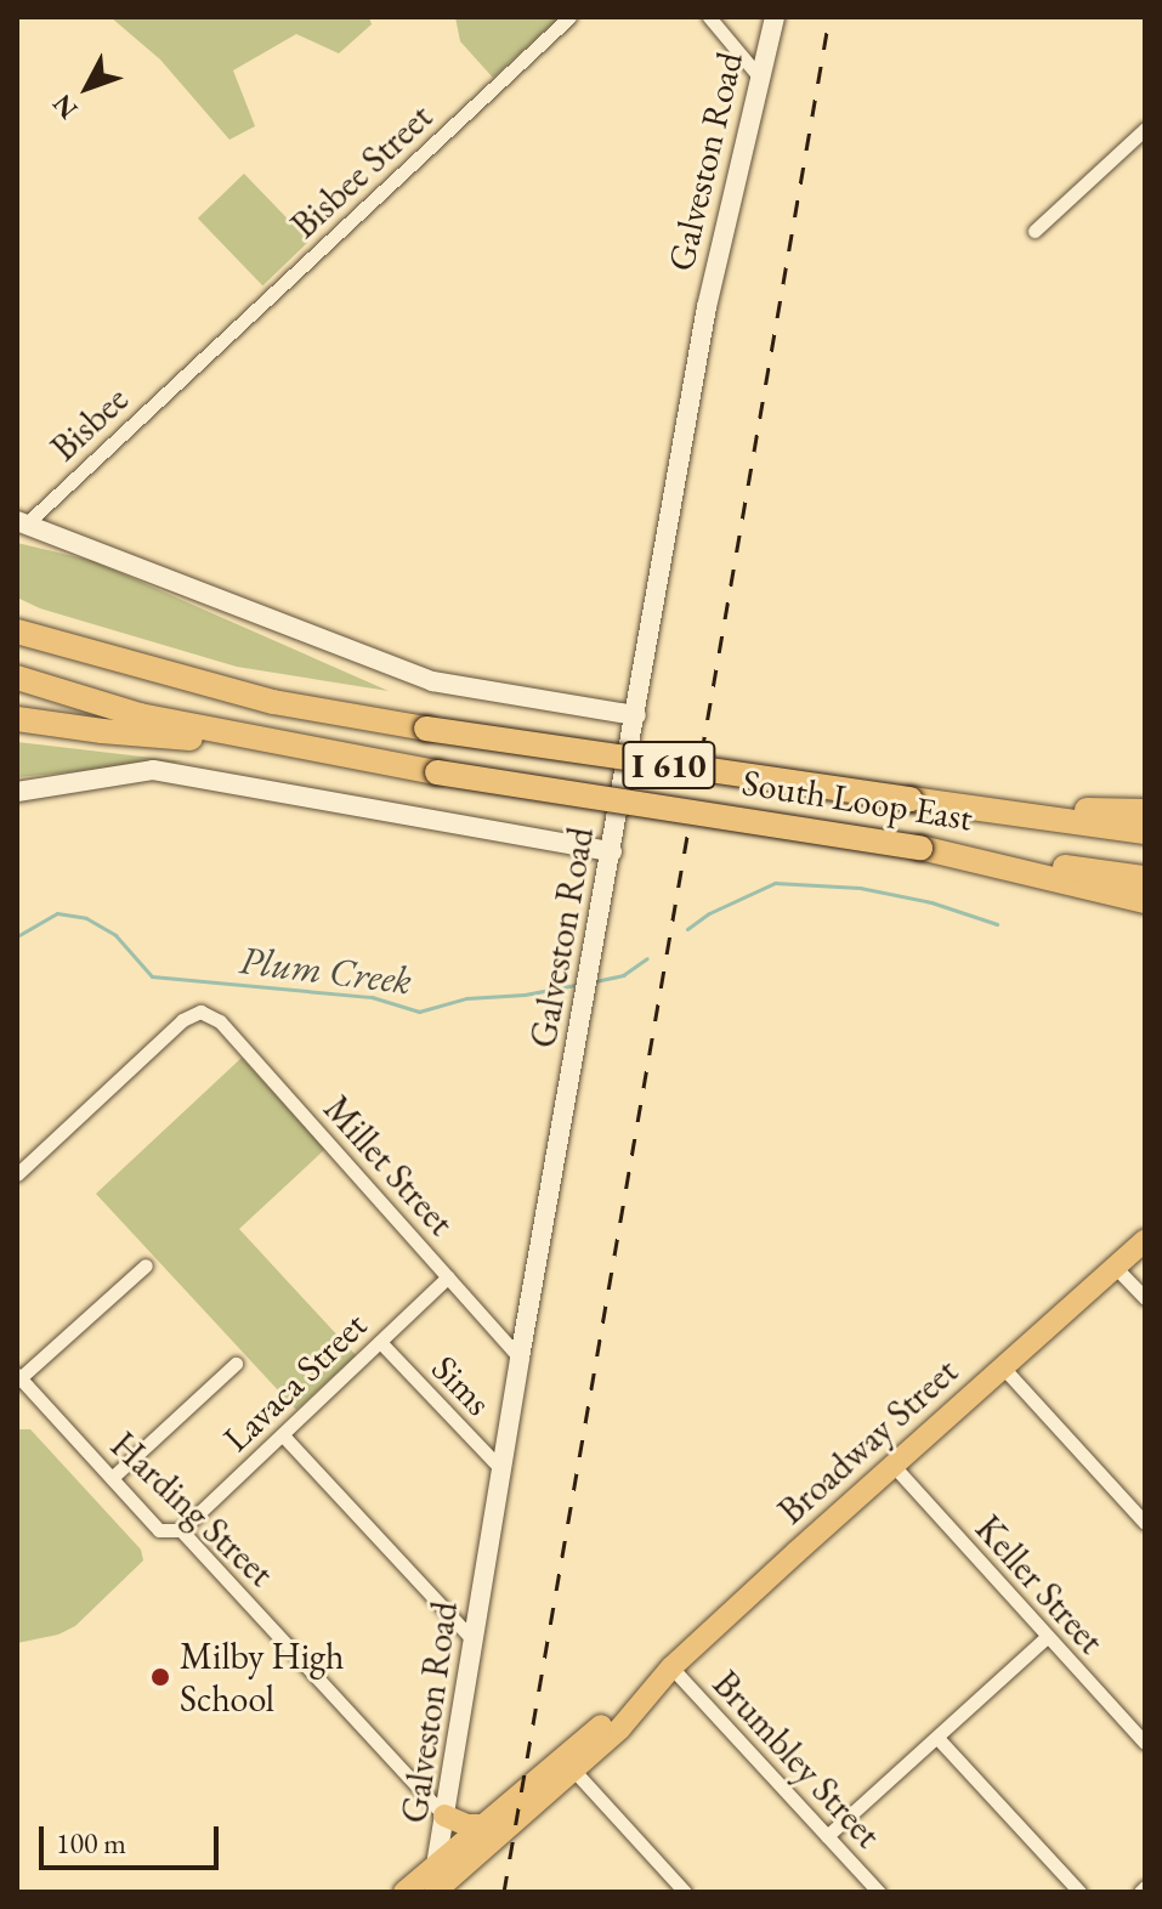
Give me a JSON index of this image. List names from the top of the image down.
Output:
{
  "streets": {
    "highway": ["I 610", "South Loop East"],
    "main road": ["Galveston Road", "Broadway Street"],
    "street": [
      "Bisbee Street",
      "Bisbee",
      "Millet Street",
      "Lavaca Street",
      "Sims",
      "Harding Street",
      "Keller Street",
      "Brumbley Street"
    ]
  },
  "crossings": [
    ["Galveston Road", "Millet Street"],
    ["Galveston Road", "Sims"],
    ["Galveston Road", "Broadway Street"],
    ["Galveston Road", "Harding Street"],
    ["Bisbee Street", "Bisbee"],
    ["I 610", "South Loop East"],
    ["Millet Street", "Lavaca Street"],
    ["Lavaca Street", "Sims"],
    ["Lavaca Street", "Harding Street"],
    ["Broadway Street", "Keller Street"],
    ["Broadway Street", "Brumbley Street"]
  ],
  "water": ["Plum Creek"],
  "places": ["Milby High School"],
  "scale_bar": "100 m",
  "north": "bottom left"
}
